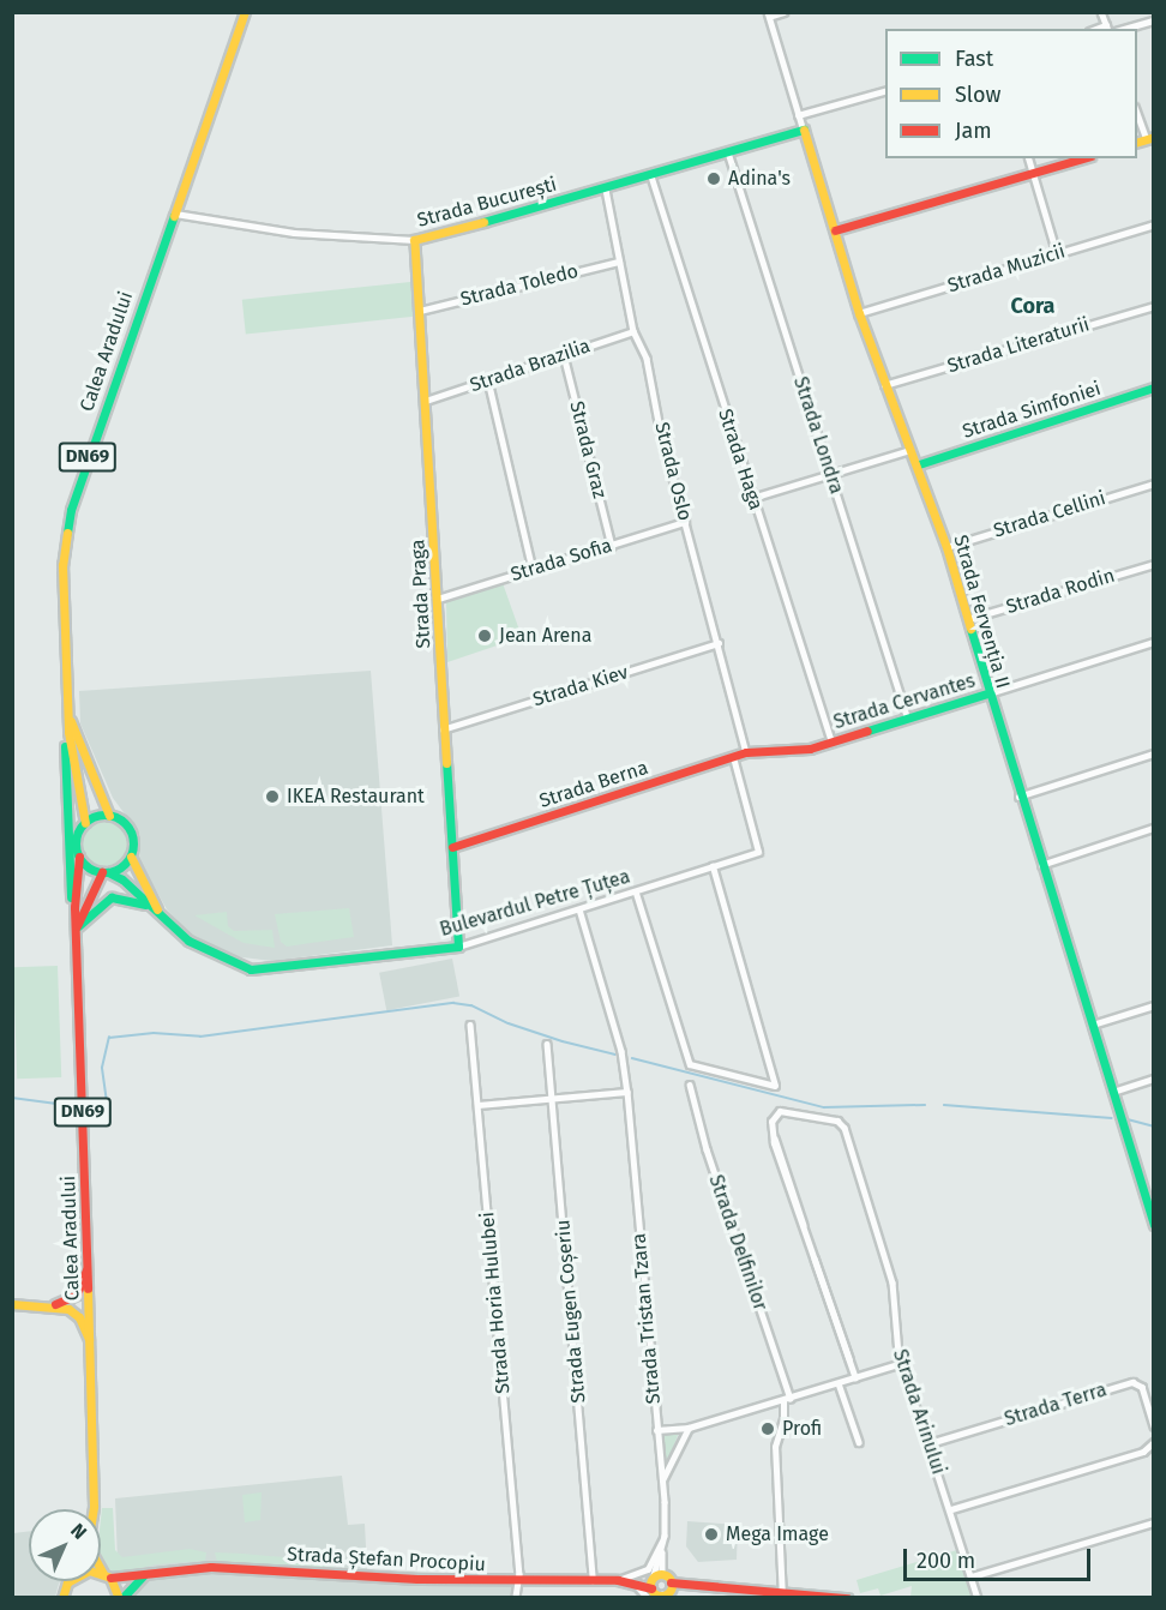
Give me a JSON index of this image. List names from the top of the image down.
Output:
{
  "streets": {
    "street": [
      "Strada București",
      "Strada Muzicii",
      "Strada Toledo",
      "Strada Literaturii",
      "Calea Aradului",
      "Strada Brazilia",
      "Strada Simfoniei",
      "Strada Londra",
      "Strada Graz",
      "DN69",
      "Strada Haga",
      "Strada Oslo",
      "Strada Cellini",
      "Strada Sofia",
      "Strada Rodin",
      "Strada Praga",
      "Strada Fervenția II",
      "Strada Kiev",
      "Strada Cervantes",
      "Strada Berna",
      "Bulevardul Petre Țuțea",
      "Strada Delfinilor",
      "Strada Horia Hulubei",
      "Strada Eugen Coșeriu",
      "Strada Tristan Tzara",
      "Strada Terra",
      "Strada Arinului",
      "Strada Ștefan Procopiu"
    ]
  },
  "crossings": [
    ["Strada București", "Calea Aradului"],
    ["Strada București", "Strada Londra"],
    ["Strada București", "Strada Haga"],
    ["Strada București", "Strada Oslo"],
    ["Strada București", "Strada Praga"],
    ["Strada București", "Strada Fervenția II"],
    ["Strada Muzicii", "Strada Fervenția II"],
    ["Strada Toledo", "Strada Oslo"],
    ["Strada Toledo", "Strada Praga"],
    ["Strada Literaturii", "Strada Fervenția II"],
    ["Calea Aradului", "DN69"],
    ["Calea Aradului", "Bulevardul Petre Țuțea"],
    ["Calea Aradului", "Strada Ștefan Procopiu"],
    ["Strada Brazilia", "Strada Graz"],
    ["Strada Brazilia", "Strada Oslo"],
    ["Strada Brazilia", "Strada Praga"],
    ["Strada Simfoniei", "Strada Fervenția II"],
    ["Strada Londra", "Strada Cervantes"],
    ["Strada Graz", "Strada Sofia"],
    ["DN69", "Bulevardul Petre Țuțea"],
    ["DN69", "Strada Ștefan Procopiu"],
    ["Strada Haga", "Strada Cervantes"],
    ["Strada Oslo", "Strada Sofia"],
    ["Strada Oslo", "Strada Kiev"],
    ["Strada Oslo", "Strada Cervantes"],
    ["Strada Oslo", "Strada Berna"],
    ["Strada Cellini", "Strada Fervenția II"],
    ["Strada Sofia", "Strada Praga"],
    ["Strada Rodin", "Strada Fervenția II"],
    ["Strada Praga", "Strada Kiev"],
    ["Strada Praga", "Strada Berna"],
    ["Strada Praga", "Bulevardul Petre Țuțea"],
    ["Strada Fervenția II", "Strada Cervantes"],
    ["Strada Cervantes", "Strada Berna"],
    ["Strada Berna", "Bulevardul Petre Țuțea"],
    ["Bulevardul Petre Țuțea", "Strada Tristan Tzara"],
    ["Strada Horia Hulubei", "Strada Ștefan Procopiu"],
    ["Strada Eugen Coșeriu", "Strada Ștefan Procopiu"],
    ["Strada Tristan Tzara", "Strada Ștefan Procopiu"],
    ["Strada Terra", "Strada Arinului"]
  ],
  "districts": ["Cora"],
  "places": [
    "Adina's",
    "Jean Arena",
    "IKEA Restaurant",
    "Profi",
    "Mega Image"
  ],
  "legend": ["Fast", "Slow", "Jam"],
  "scale_bar": "200 m",
  "north": "top right"
}
